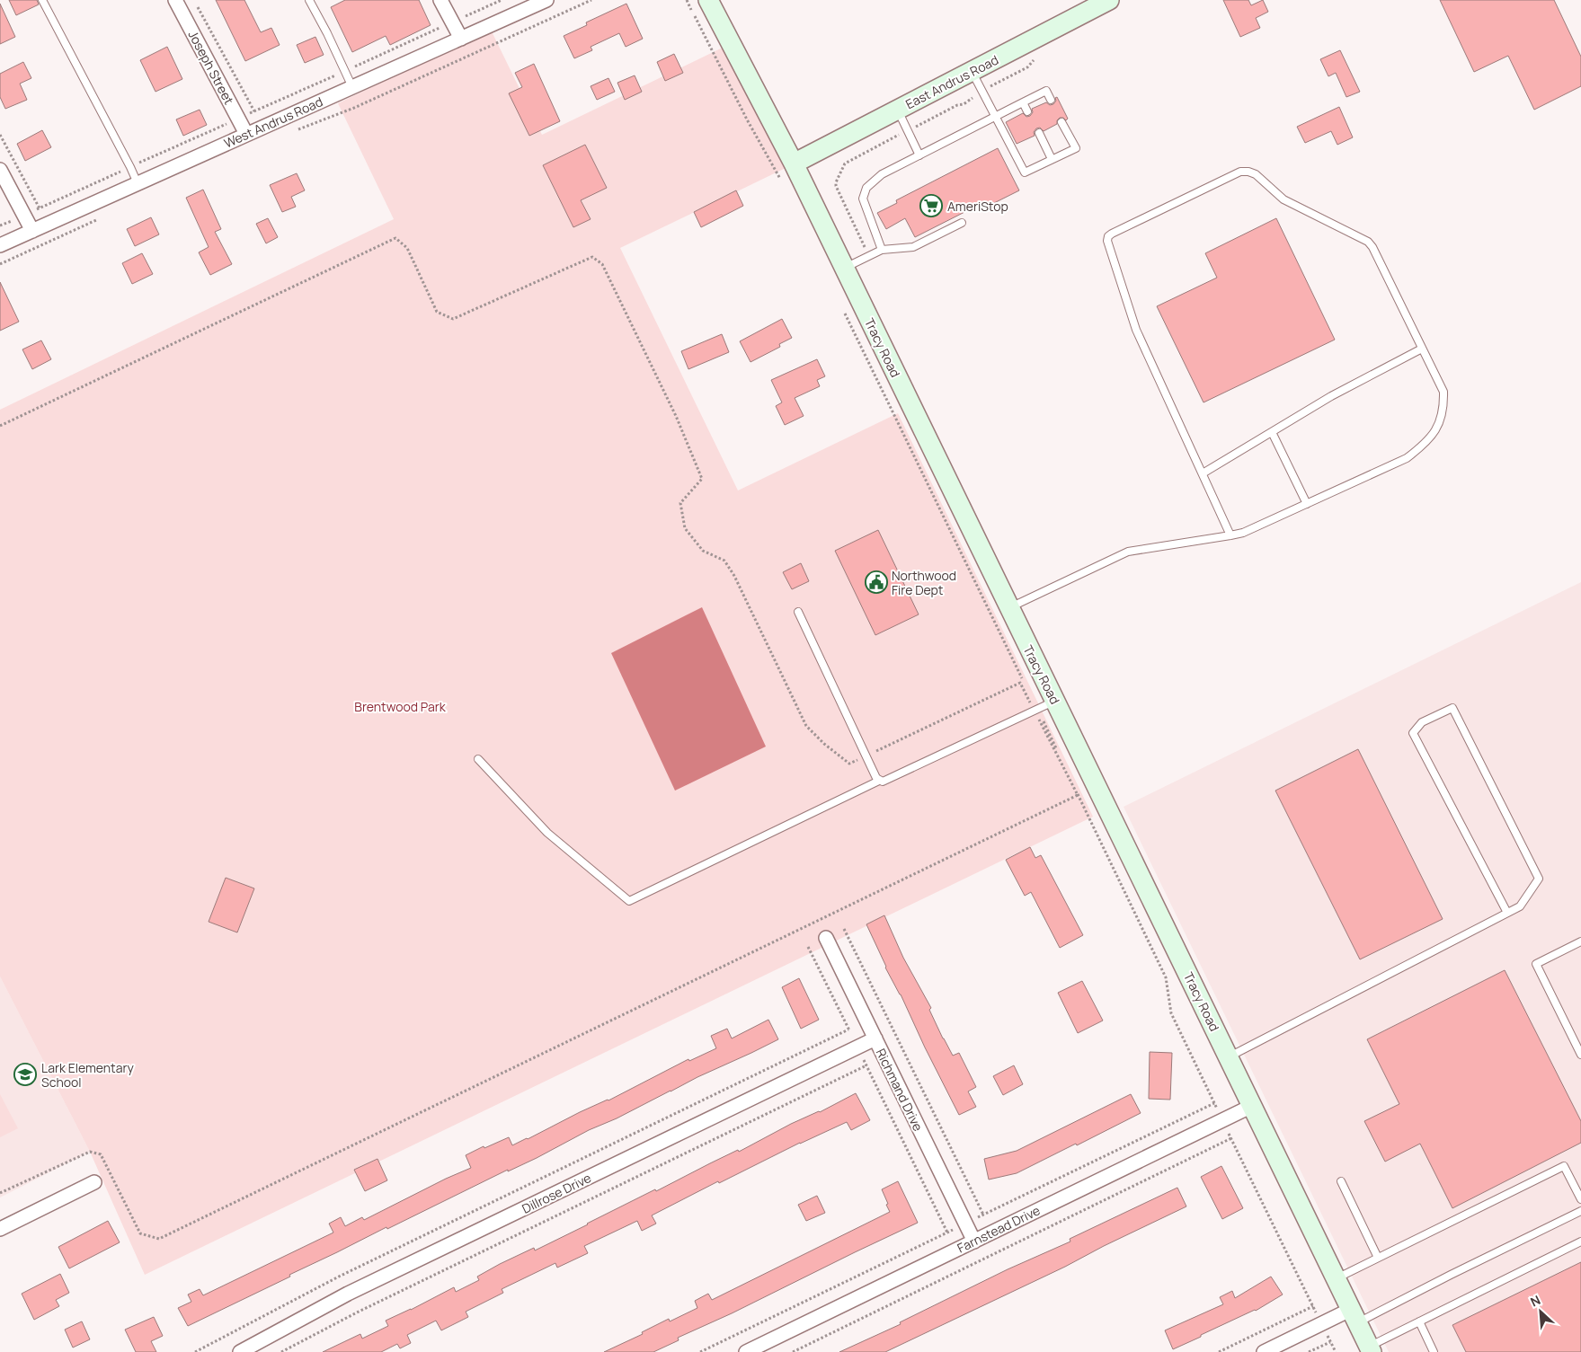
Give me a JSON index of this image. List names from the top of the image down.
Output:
{
  "streets": {
    "street": [
      "Joseph Street",
      "East Andrus Road",
      "West Andrus Road",
      "Tracy Road",
      "Richmand Drive",
      "Dillrose Drive",
      "Farnstead Drive"
    ]
  },
  "crossings": [
    ["Joseph Street", "West Andrus Road"],
    ["East Andrus Road", "Tracy Road"],
    ["Tracy Road", "Farnstead Drive"],
    ["Richmand Drive", "Dillrose Drive"],
    ["Richmand Drive", "Farnstead Drive"]
  ],
  "parks": ["Brentwood Park"],
  "places": {
    "supermarket": ["AmeriStop"],
    "public building": ["Northwood Fire Dept"],
    "school or university": ["Lark Elementary School"]
  },
  "north": "top left"
}
